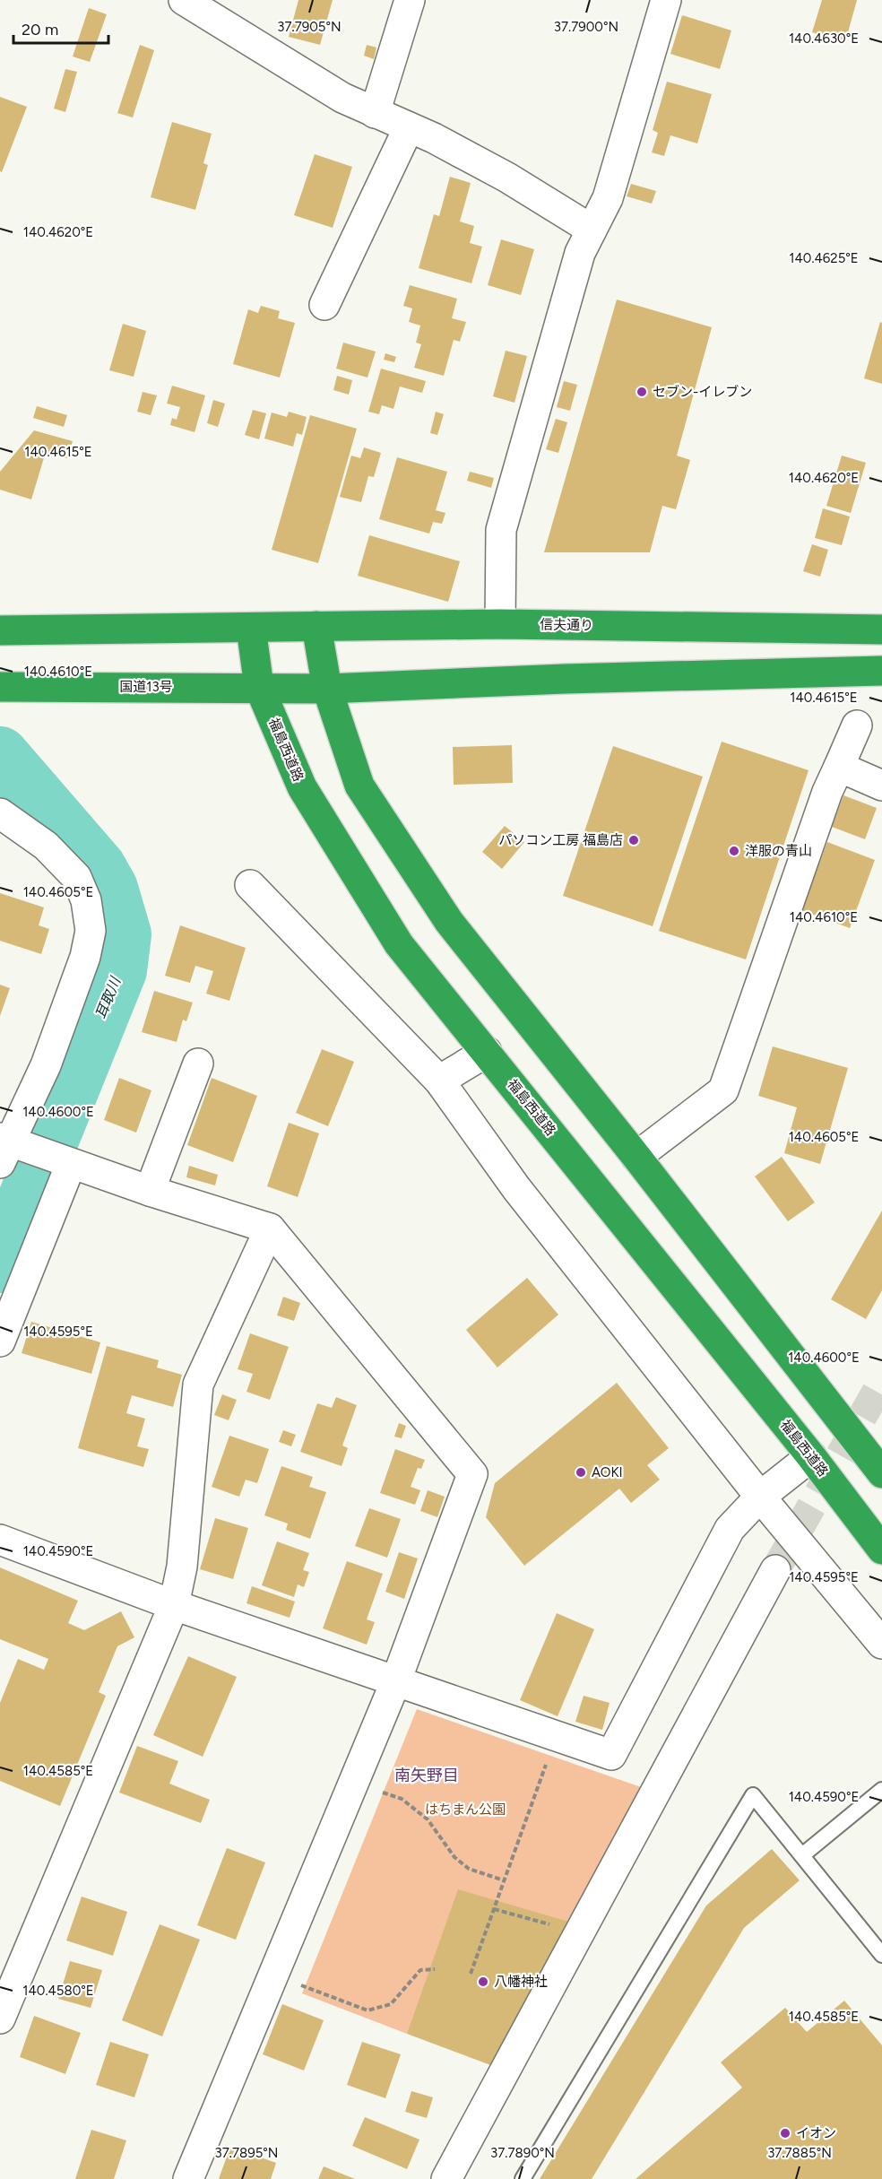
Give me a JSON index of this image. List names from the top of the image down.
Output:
{
  "streets": {
    "highway": ["信夫通り", "国道13号", "福島西道路"]
  },
  "crossings": [
    ["信夫通り", "福島西道路"],
    ["国道13号", "福島西道路"]
  ],
  "districts": ["南矢野目"],
  "water": ["耳取川"],
  "parks": ["はちまん公園"],
  "places": [
    "セブン-イレブン",
    "パソコン工房 福島店",
    "洋服の青山",
    "AOKI",
    "八幡神社",
    "イオン"
  ],
  "scale_bar": "20 m",
  "coordinates": [
    "37.7905°N",
    "37.7900°N",
    "140.4630°E",
    "140.4620°E",
    "140.4625°E",
    "140.4615°E",
    "140.4610°E",
    "140.4605°E",
    "140.4600°E",
    "140.4595°E",
    "140.4590°E",
    "140.4585°E",
    "140.4580°E",
    "37.7895°N",
    "37.7890°N",
    "37.7885°N"
  ]
}
